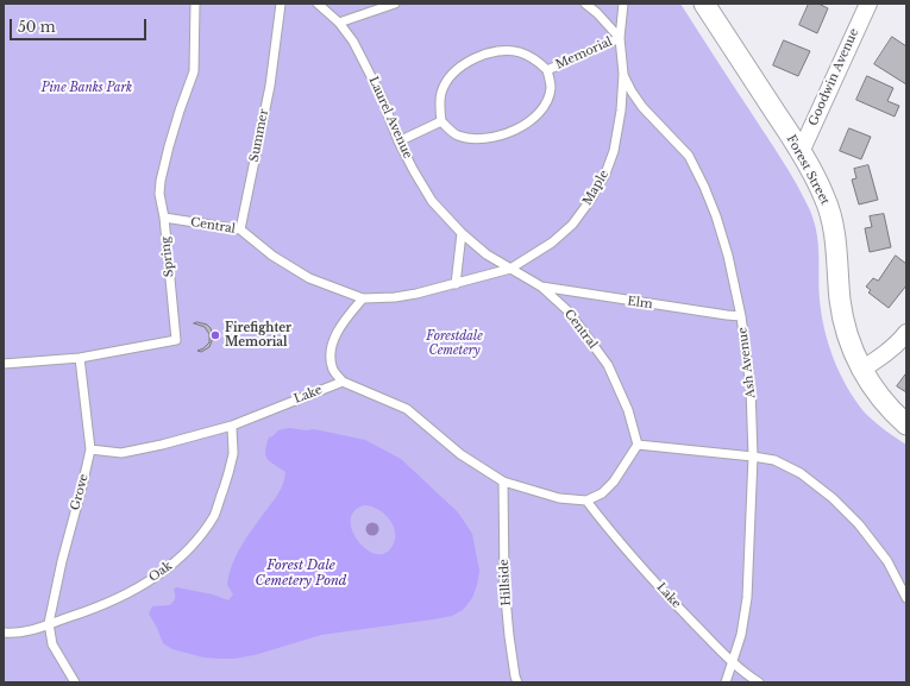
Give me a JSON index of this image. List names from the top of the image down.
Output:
{
  "streets": {
    "street": ["Goodwin Avenue", "Forest Street"],
    "lane": [
      "Memorial",
      "Laurel Avenue",
      "Summer",
      "Maple",
      "Central",
      "Spring",
      "Elm",
      "Ash Avenue",
      "Lake",
      "Grove",
      "Oak",
      "Hillside"
    ]
  },
  "crossings": [
    ["Goodwin Avenue", "Forest Street"],
    ["Laurel Avenue", "Maple"],
    ["Laurel Avenue", "Central"],
    ["Summer", "Central"],
    ["Maple", "Central"],
    ["Maple", "Ash Avenue"],
    ["Central", "Spring"],
    ["Central", "Elm"],
    ["Spring", "Grove"],
    ["Elm", "Ash Avenue"],
    ["Ash Avenue", "Lake"],
    ["Lake", "Grove"],
    ["Lake", "Oak"],
    ["Grove", "Oak"]
  ],
  "water": ["Forest Dale Cemetery Pond"],
  "parks": ["Pine Banks Park", "Forestdale Cemetery"],
  "places": ["Firefighter Memorial"],
  "scale_bar": "50 m"
}
